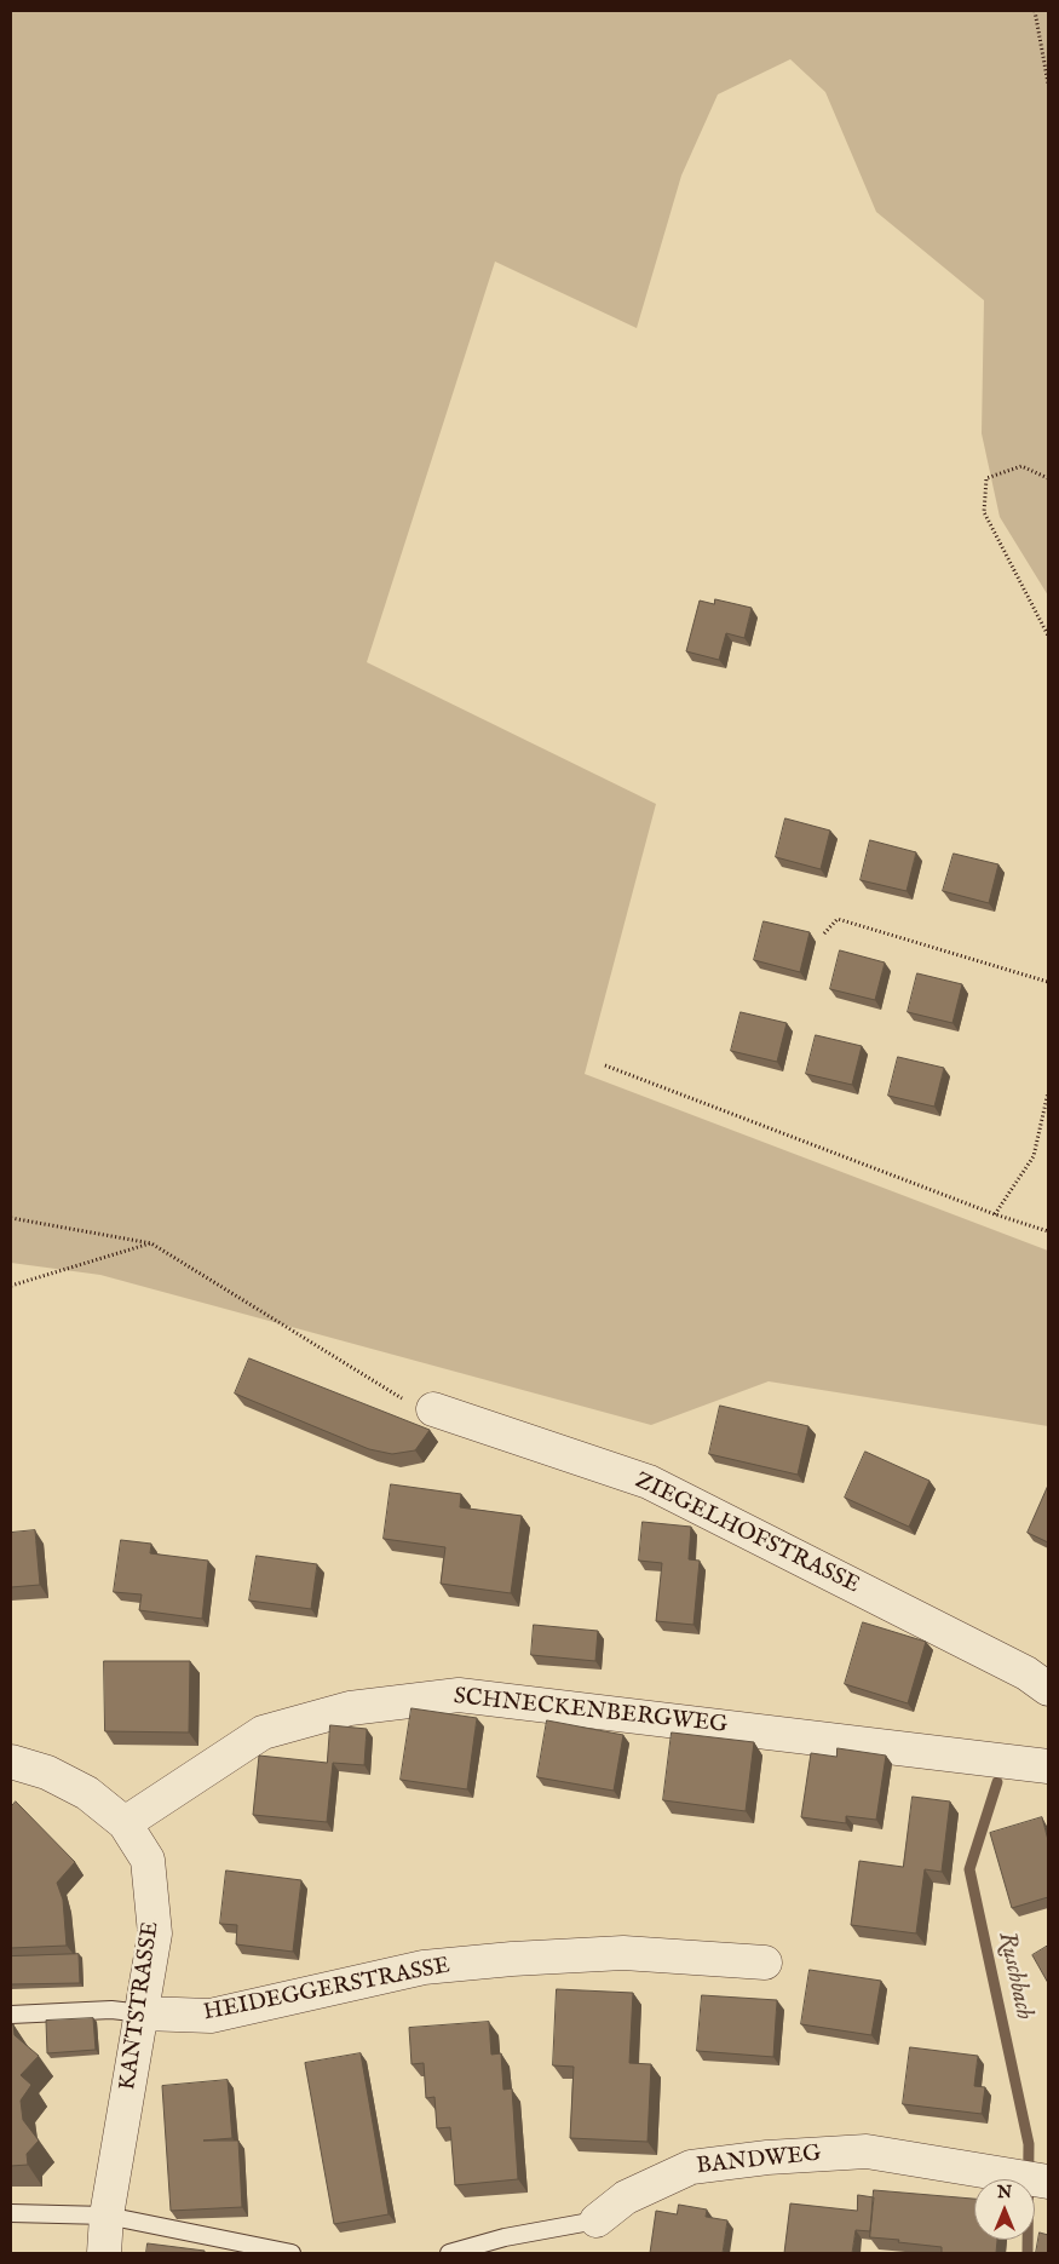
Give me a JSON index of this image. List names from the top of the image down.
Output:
{
  "streets": {
    "street": [
      "ZIEGELHOFSTRASSE",
      "SCHNECKENBERGWEG",
      "HEIDEGGERSTRASSE",
      "KANTSTRASSE",
      "BANDWEG"
    ]
  },
  "crossings": [
    ["SCHNECKENBERGWEG", "KANTSTRASSE"],
    ["HEIDEGGERSTRASSE", "KANTSTRASSE"]
  ],
  "water": ["Ruschbach"],
  "north": "top"
}
